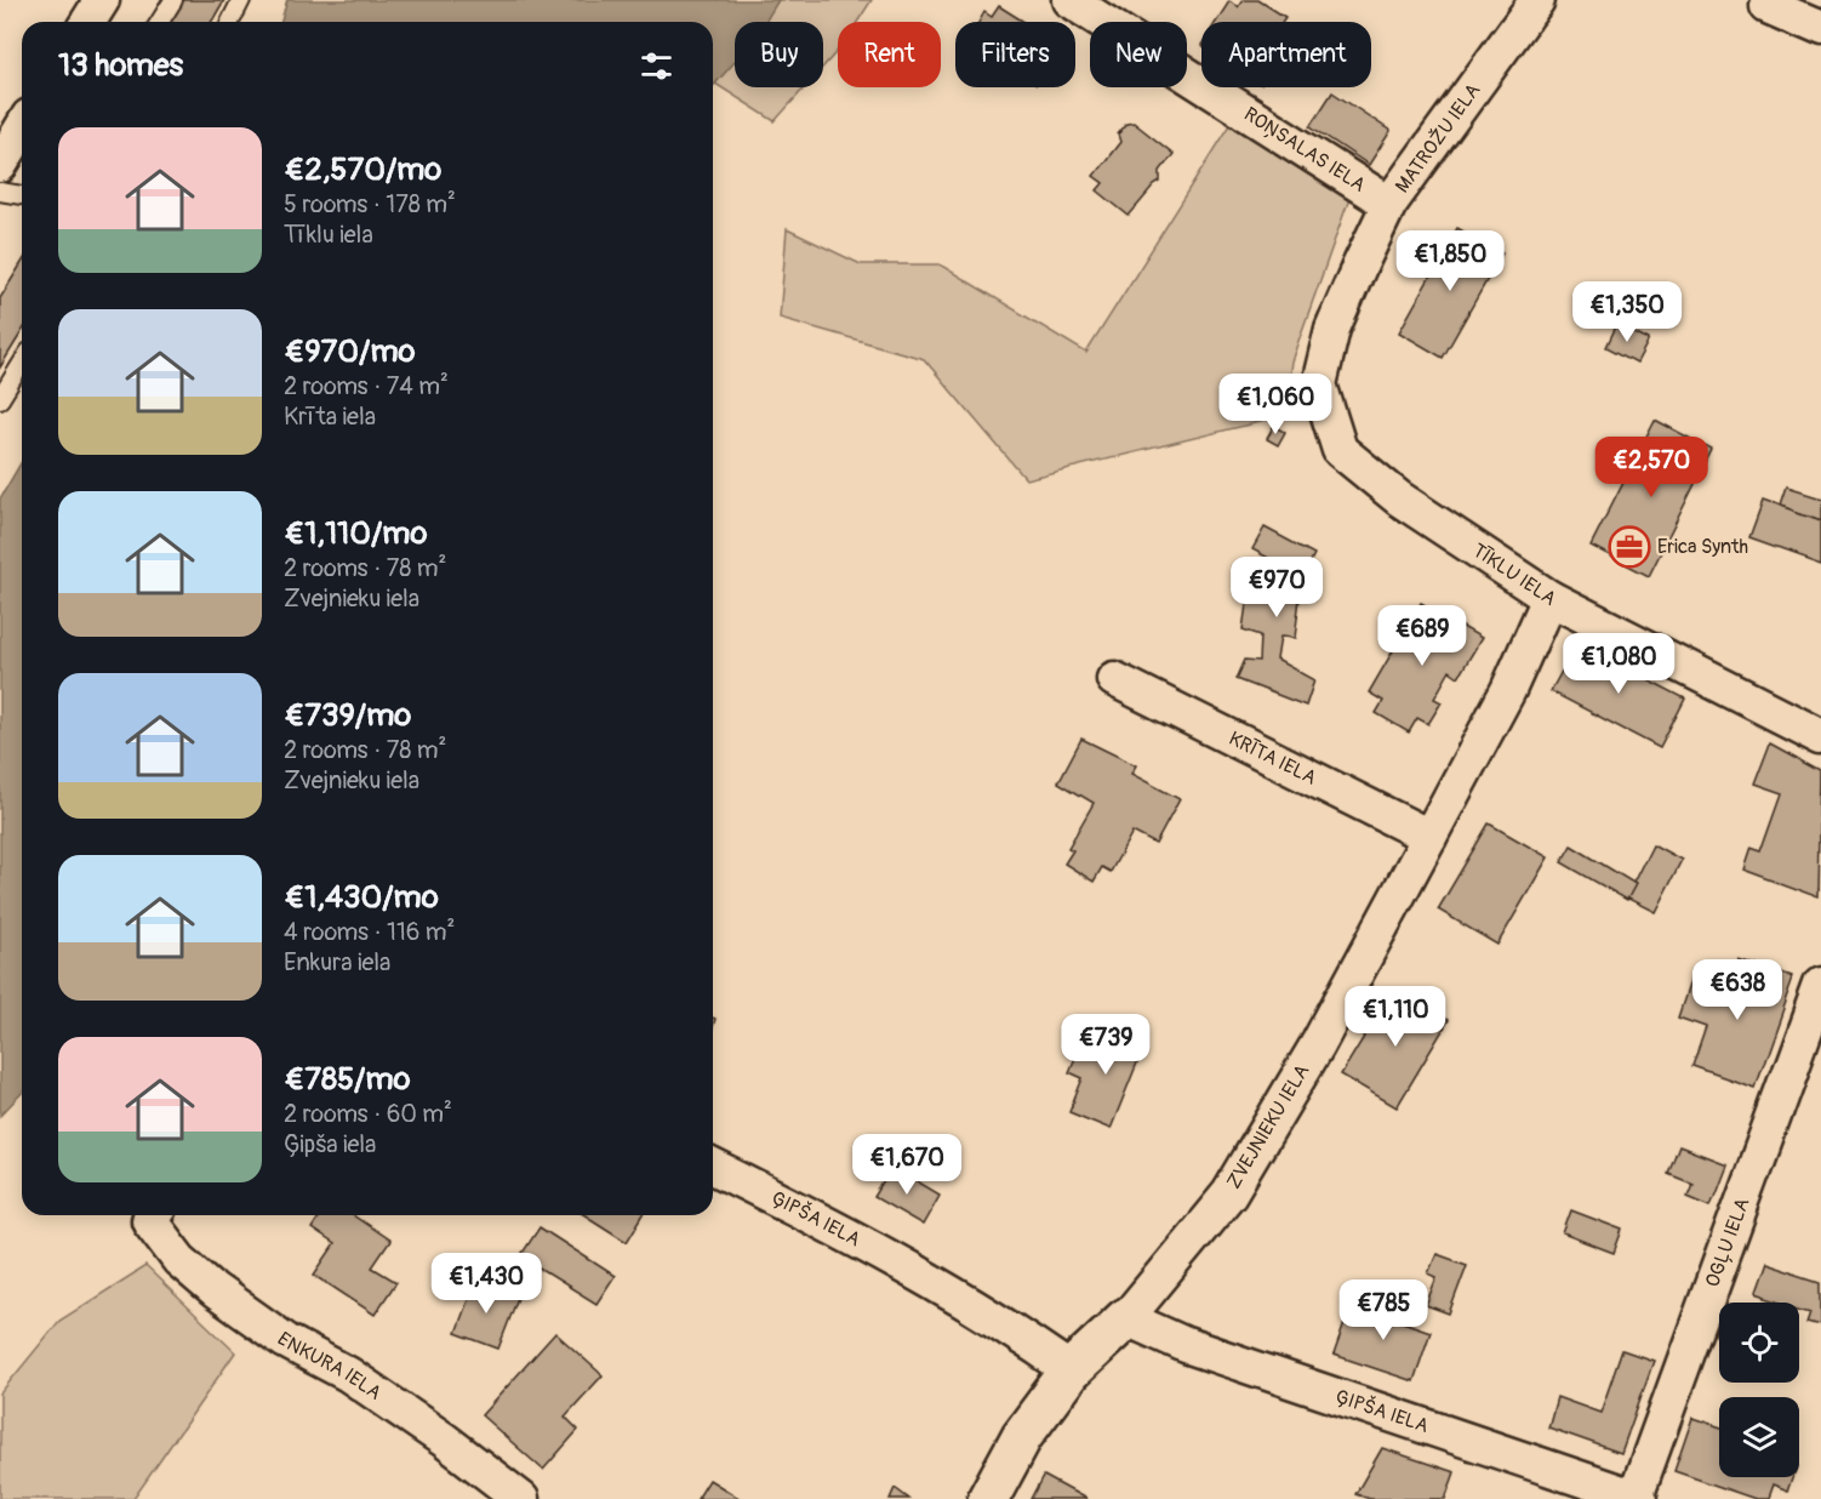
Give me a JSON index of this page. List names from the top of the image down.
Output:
{
  "streets": {
    "street": [
      "MATROŽU IELA",
      "ROŅSALAS IELA",
      "TĪKLU IELA",
      "KRĪTA IELA",
      "ZVEJNIEKU IELA",
      "ĢIPŠA IELA",
      "OGĻU IELA",
      "ENKURA IELA"
    ]
  },
  "crossings": [
    ["MATROŽU IELA", "ROŅSALAS IELA"],
    ["MATROŽU IELA", "TĪKLU IELA"],
    ["TĪKLU IELA", "ZVEJNIEKU IELA"],
    ["KRĪTA IELA", "ZVEJNIEKU IELA"],
    ["ZVEJNIEKU IELA", "ĢIPŠA IELA"],
    ["ĢIPŠA IELA", "OGĻU IELA"]
  ],
  "places": {
    "office": ["Erica Synth"]
  },
  "page": {
    "chip": [
      "Buy",
      "Rent",
      "Filters",
      "New",
      "Apartment"
    ],
    "heading": "13 homes",
    "list": [
      {
        "name": "€2,570/mo",
        "note": "5 rooms · 178 m² · Tīklu iela"
      },
      {
        "name": "€970/mo",
        "note": "2 rooms · 74 m² · Krīta iela"
      },
      {
        "name": "€1,110/mo",
        "note": "2 rooms · 78 m² · Zvejnieku iela"
      },
      {
        "name": "€739/mo",
        "note": "2 rooms · 78 m² · Zvejnieku iela"
      },
      {
        "name": "€1,430/mo",
        "note": "4 rooms · 116 m² · Enkura iela"
      },
      {
        "name": "€785/mo",
        "note": "2 rooms · 60 m² · Ģipša iela"
      }
    ],
    "price": [
      "€1,850",
      "€1,350",
      "€1,060",
      "€2,570",
      "€970",
      "€689",
      "€1,080",
      "€638",
      "€1,110",
      "€739",
      "€1,670",
      "€1,430",
      "€785"
    ]
  }
}
